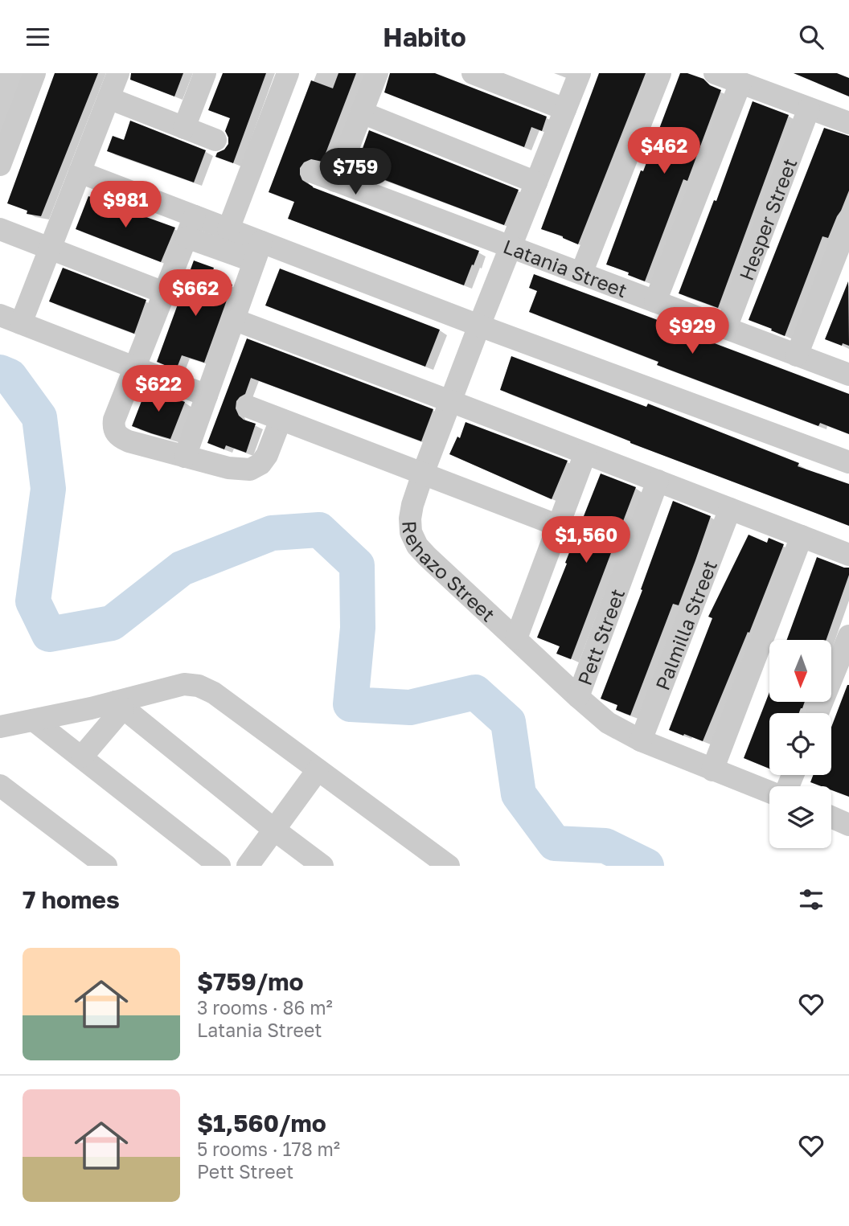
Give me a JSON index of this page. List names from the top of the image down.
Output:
{
  "streets": {
    "street": [
      "Hesper Street",
      "Latania Street",
      "Rehazo Street",
      "Palmilla Street",
      "Pett Street"
    ]
  },
  "crossings": [
    ["Hesper Street", "Latania Street"],
    ["Latania Street", "Rehazo Street"],
    ["Rehazo Street", "Palmilla Street"],
    ["Rehazo Street", "Pett Street"]
  ],
  "north": "bottom",
  "page": {
    "header": "Habito",
    "price": [
      "$462",
      "$759",
      "$981",
      "$662",
      "$929",
      "$622",
      "$1,560"
    ],
    "heading": "7 homes",
    "list": [
      {
        "name": "$759/mo",
        "note": "3 rooms · 86 m² · Latania Street"
      },
      {
        "name": "$1,560/mo",
        "note": "5 rooms · 178 m² · Pett Street"
      }
    ]
  }
}
